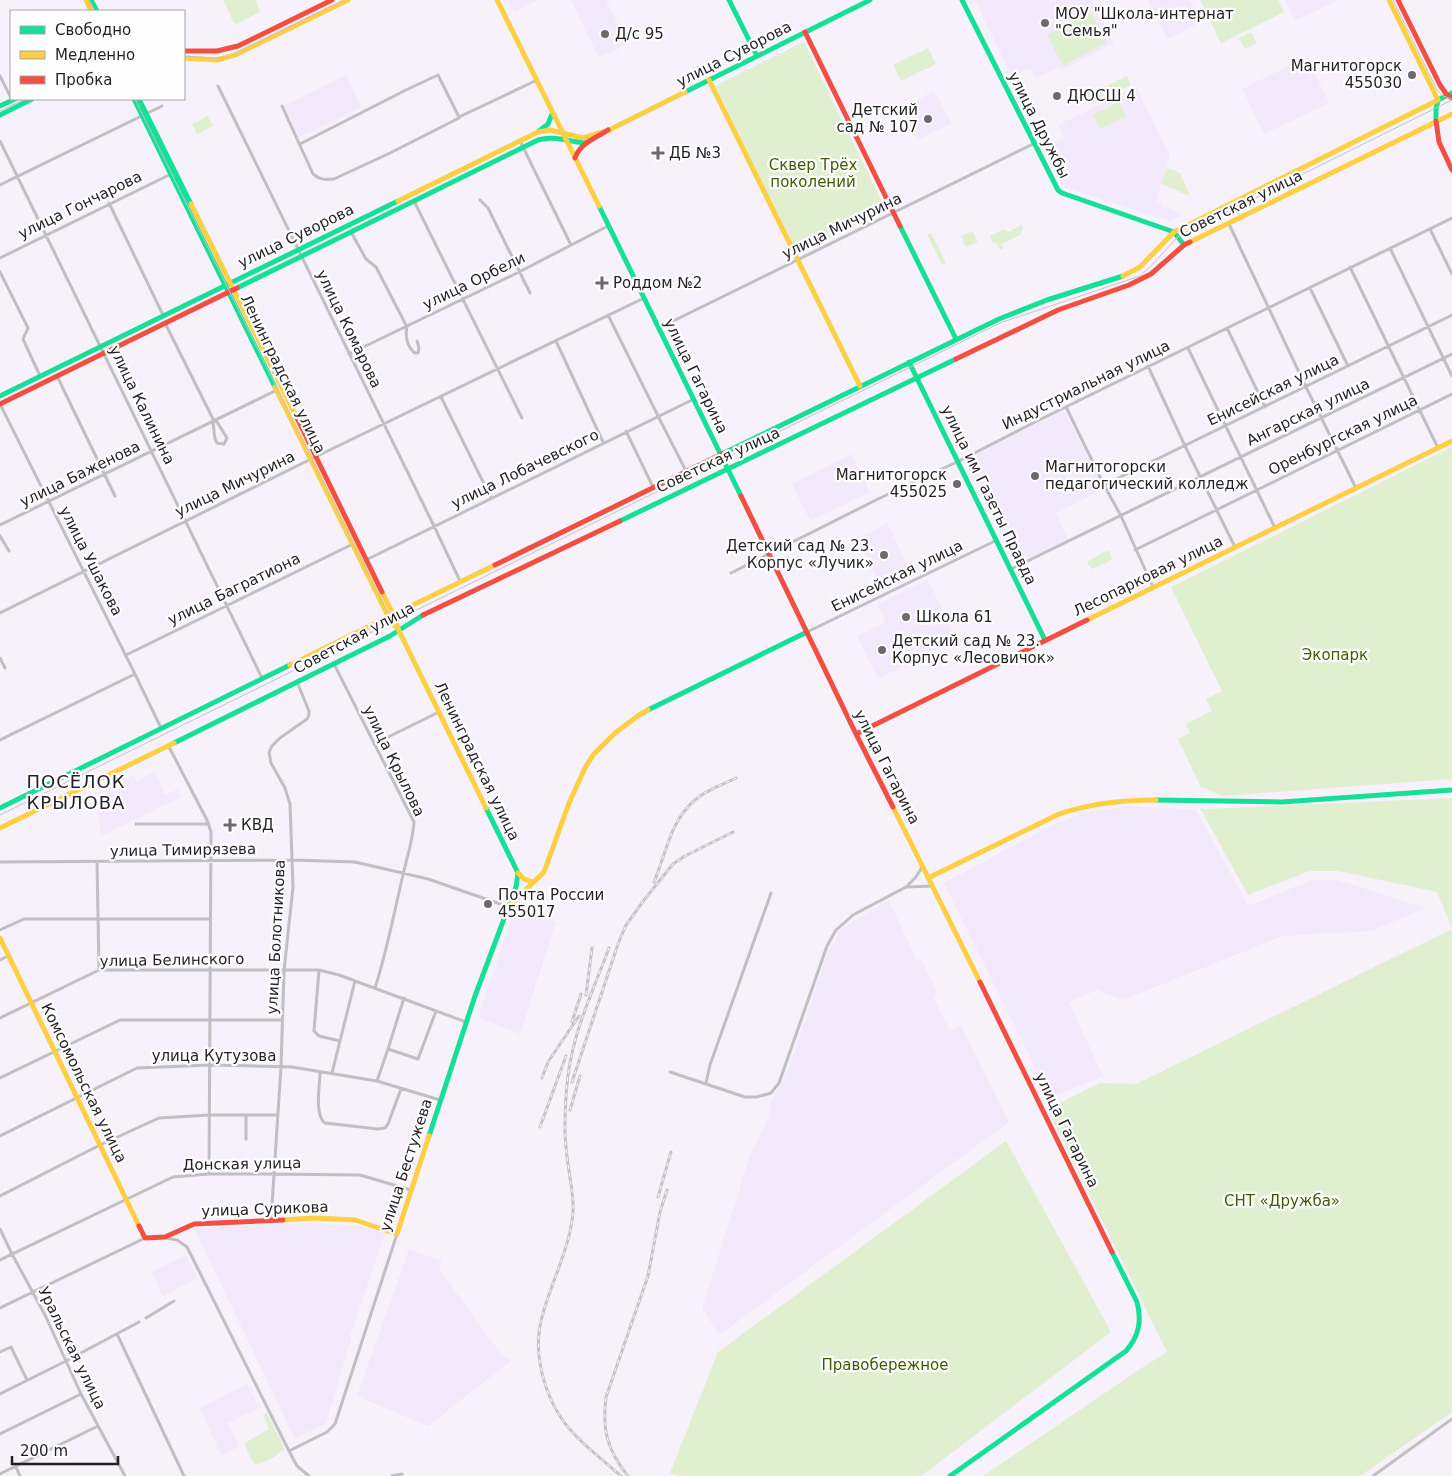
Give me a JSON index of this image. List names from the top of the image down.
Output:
{
  "streets": {
    "main road": [
      "улица Суворова",
      "улица Дружбы",
      "Советская улица",
      "Ленинградская улица",
      "улица Гагарина",
      "улица им Газеты Правда",
      "Лесопарковая улица",
      "Комсомольская улица",
      "улица Бестужева",
      "улица Сурикова"
    ],
    "street": [
      "улица Гончарова",
      "улица Мичурина",
      "улица Орбели",
      "улица Комарова",
      "Индустриальная улица",
      "Енисейская улица",
      "улица Калинина",
      "Ангарская улица",
      "Оренбургская улица",
      "улица Лобачевского",
      "улица Баженова",
      "улица Ушакова",
      "улица Багратиона",
      "улица Крылова",
      "улица Тимирязева",
      "улица Болотникова",
      "улица Белинского",
      "улица Кутузова",
      "Донская улица",
      "Уральская улица"
    ]
  },
  "crossings": [
    ["улица Суворова", "улица Комарова"],
    ["улица Суворова", "Ленинградская улица"],
    ["улица Суворова", "улица Гагарина"],
    ["улица Суворова", "улица Калинина"],
    ["улица Суворова", "улица Ушакова"],
    ["улица Дружбы", "Советская улица"],
    ["улица Дружбы", "улица Мичурина"],
    ["Советская улица", "улица Комарова"],
    ["Советская улица", "Ленинградская улица"],
    ["Советская улица", "улица Гагарина"],
    ["Советская улица", "улица Калинина"],
    ["Советская улица", "улица им Газеты Правда"],
    ["Советская улица", "улица Ушакова"],
    ["Советская улица", "улица Крылова"],
    ["Советская улица", "улица Болотникова"],
    ["улица Гончарова", "Ленинградская улица"],
    ["улица Гончарова", "улица Калинина"],
    ["улица Мичурина", "улица Комарова"],
    ["улица Мичурина", "Ленинградская улица"],
    ["улица Мичурина", "улица Гагарина"],
    ["улица Мичурина", "улица Калинина"],
    ["улица Мичурина", "улица Ушакова"],
    ["улица Орбели", "улица Комарова"],
    ["улица Орбели", "улица Гагарина"],
    ["улица Комарова", "улица Лобачевского"],
    ["Ленинградская улица", "улица Лобачевского"],
    ["Ленинградская улица", "улица Баженова"],
    ["Ленинградская улица", "улица Багратиона"],
    ["улица Гагарина", "Индустриальная улица"],
    ["улица Гагарина", "Енисейская улица"],
    ["улица Гагарина", "улица Лобачевского"],
    ["улица Гагарина", "Лесопарковая улица"],
    ["Индустриальная улица", "улица им Газеты Правда"],
    ["Енисейская улица", "улица им Газеты Правда"],
    ["улица Калинина", "улица Баженова"],
    ["улица Калинина", "улица Багратиона"],
    ["Ангарская улица", "улица им Газеты Правда"],
    ["улица Баженова", "улица Ушакова"],
    ["улица им Газеты Правда", "Лесопарковая улица"],
    ["улица Ушакова", "улица Багратиона"],
    ["улица Крылова", "улица Тимирязева"],
    ["улица Крылова", "улица Белинского"],
    ["улица Тимирязева", "улица Болотникова"],
    ["улица Тимирязева", "улица Бестужева"],
    ["улица Болотникова", "улица Белинского"],
    ["улица Болотникова", "улица Кутузова"],
    ["улица Болотникова", "Донская улица"],
    ["улица Болотникова", "улица Сурикова"],
    ["улица Белинского", "Комсомольская улица"],
    ["улица Белинского", "улица Бестужева"],
    ["улица Кутузова", "Комсомольская улица"],
    ["улица Кутузова", "улица Бестужева"],
    ["Комсомольская улица", "Донская улица"],
    ["Комсомольская улица", "улица Сурикова"],
    ["Донская улица", "улица Бестужева"],
    ["Донская улица", "Уральская улица"],
    ["улица Бестужева", "улица Сурикова"],
    ["улица Сурикова", "Уральская улица"]
  ],
  "districts": ["ПОСЁЛОК КРЫЛОВА"],
  "parks": [
    "Сквер Трёх поколений",
    "Экопарк",
    "СНТ «Дружба»",
    "Правобережное"
  ],
  "places": {
    "other": [
      "МОУ \"Школа-интернат \"Семья\"",
      "Д/с 95",
      "Магнитогорск 455030",
      "ДЮСШ 4",
      "Детский сад № 107",
      "Магнитогорски педагогический колледж",
      "Магнитогорск 455025",
      "Детский сад № 23. Корпус «Лучик»",
      "Школа 61",
      "Детский сад № 23. Корпус «Лесовичок»",
      "Почта России 455017"
    ],
    "health": ["ДБ №3", "Роддом №2", "КВД"]
  },
  "legend": ["Свободно", "Медленно", "Пробка"],
  "scale_bar": "200 m"
}
